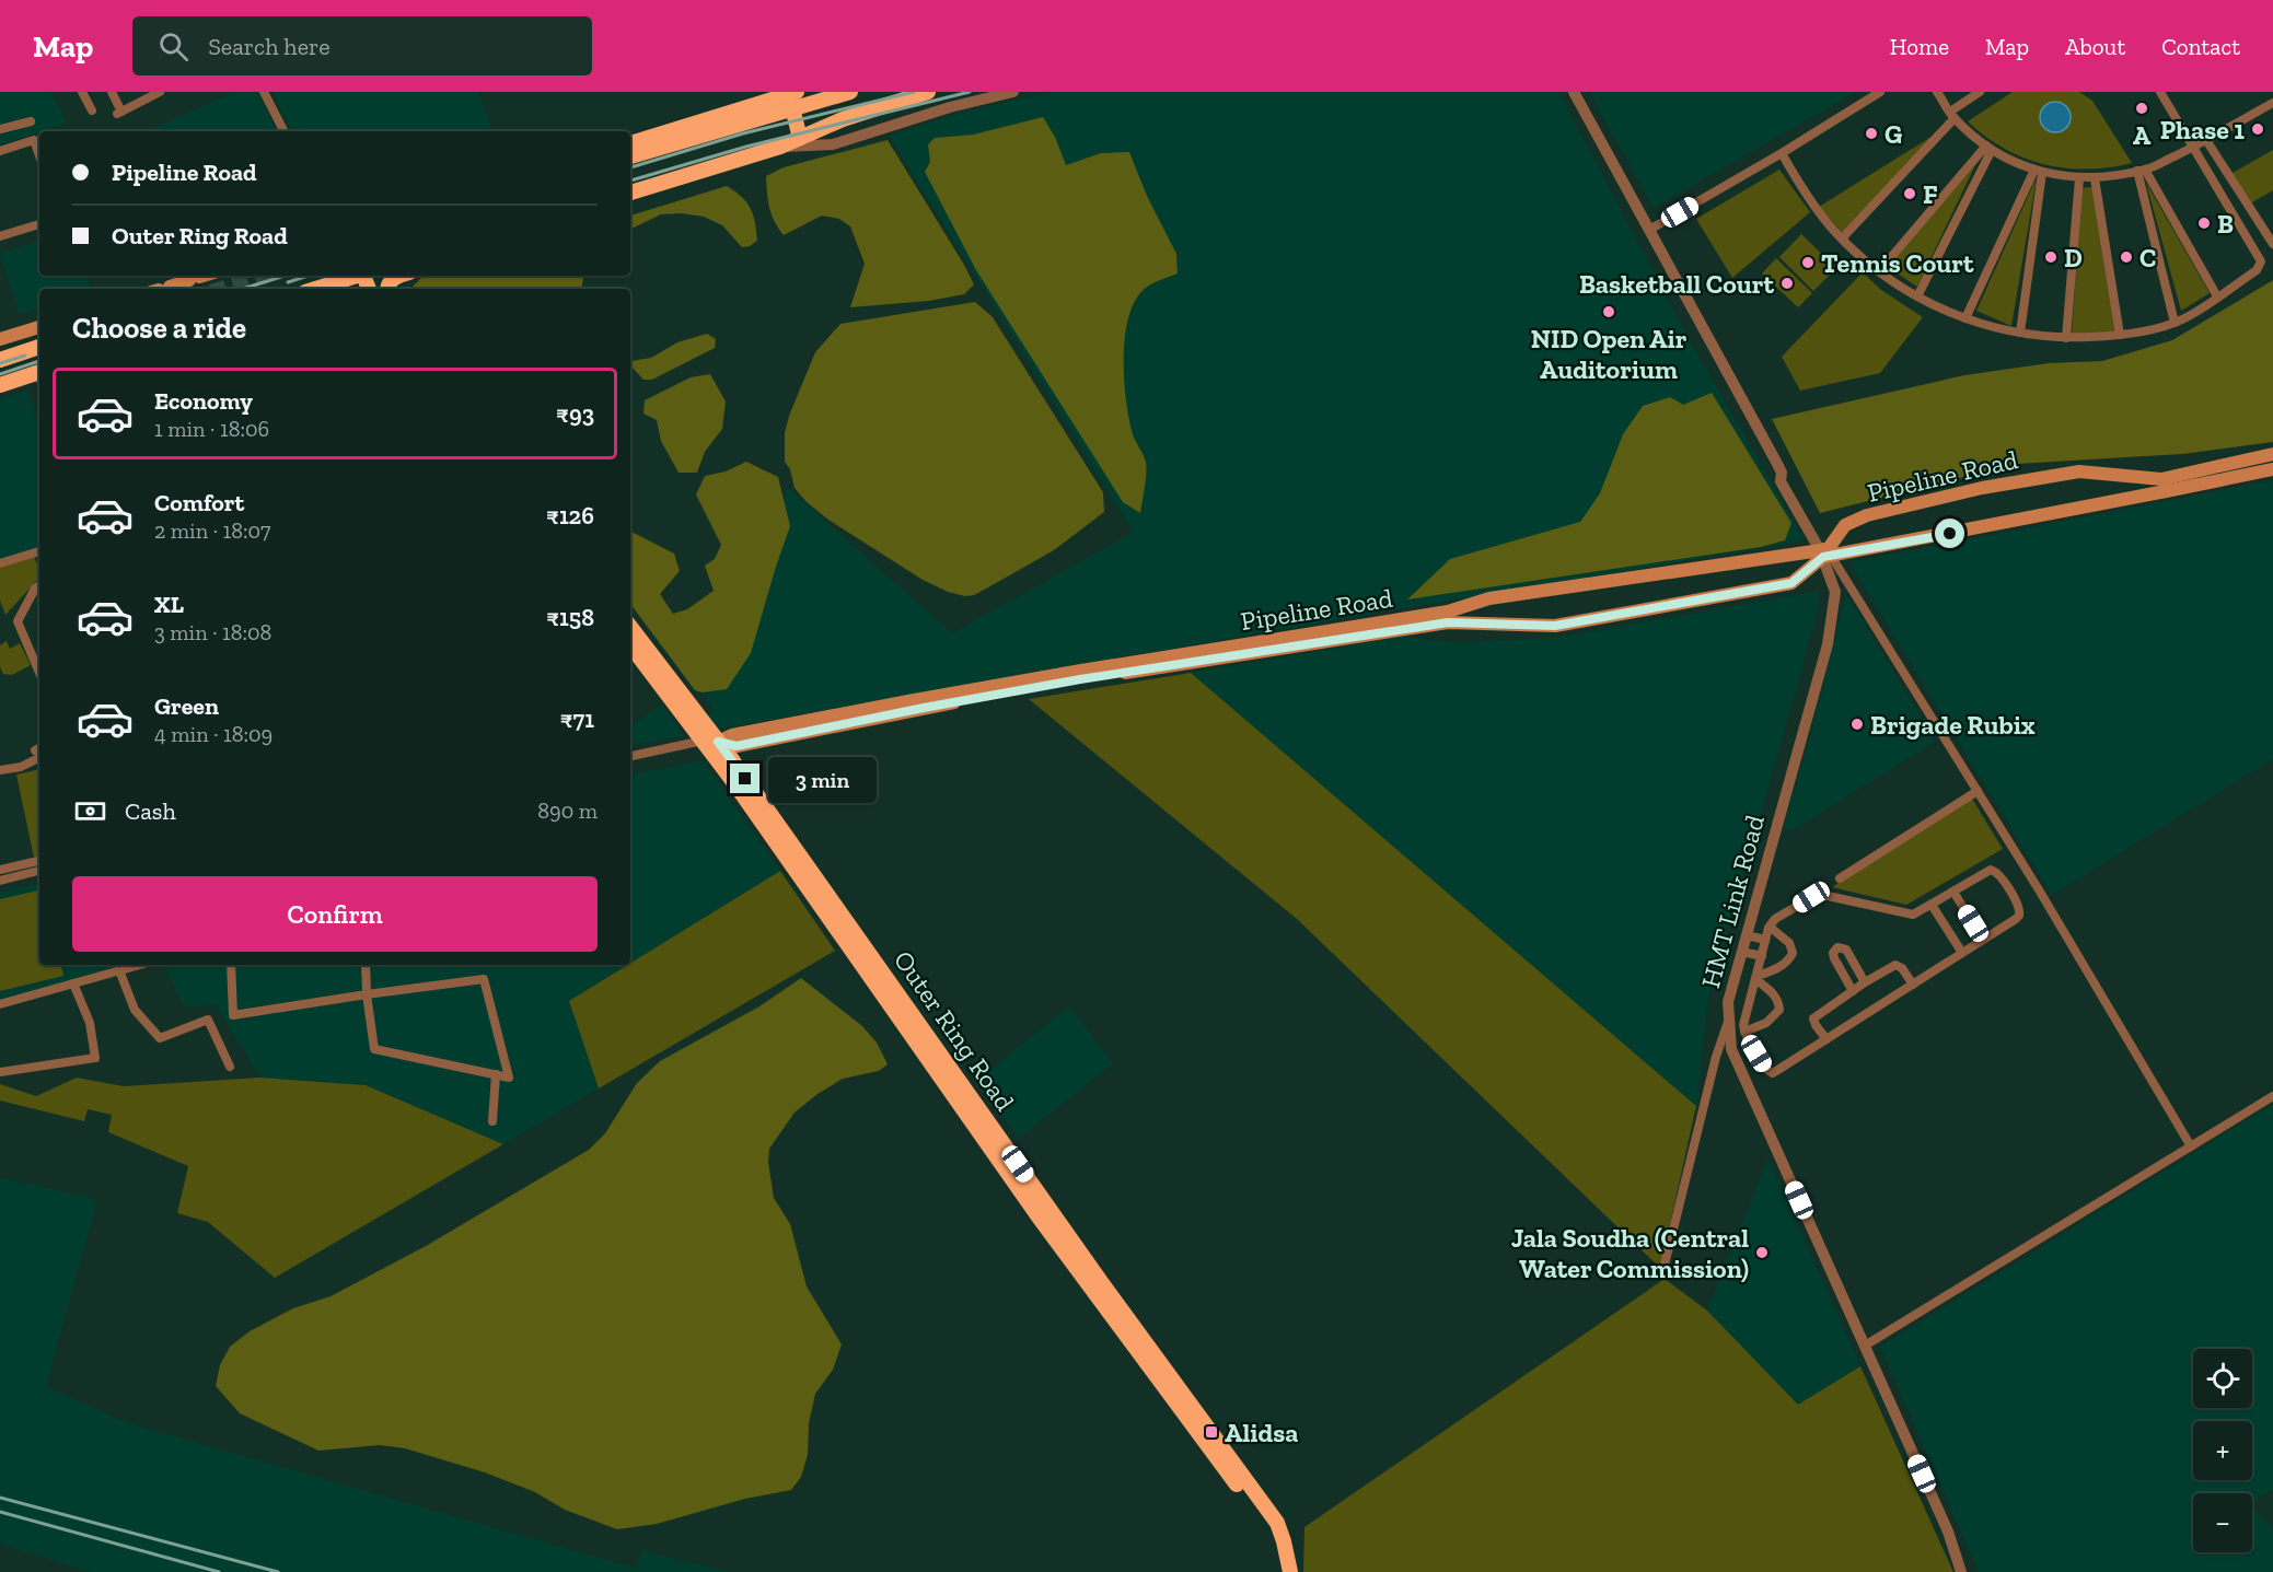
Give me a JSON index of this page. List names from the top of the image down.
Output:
{
  "streets": {
    "highway": ["Outer Ring Road"],
    "main road": ["Pipeline Road"],
    "street": ["HMT Link Road"]
  },
  "crossings": [
    ["Pipeline Road", "HMT Link Road"],
    ["Pipeline Road", "Outer Ring Road"]
  ],
  "places": {
    "other": [
      "A",
      "Phase 1",
      "G",
      "F",
      "B",
      "D",
      "C",
      "Tennis Court",
      "Basketball Court",
      "NID Open Air Auditorium",
      "Brigade Rubix",
      "Jala Soudha (Central Water Commission)"
    ],
    "transit": ["Alidsa"]
  },
  "page": {
    "header": "Map",
    "search": "Search here",
    "nav": [
      "Home",
      "Map",
      "About",
      "Contact"
    ],
    "banner": ["Pipeline Road", "Outer Ring Road"],
    "heading": "Choose a ride",
    "list": [
      {
        "name": "Economy",
        "note": "1 min · 18:06",
        "value": "₹93"
      },
      {
        "name": "Comfort",
        "note": "2 min · 18:07",
        "value": "₹126"
      },
      {
        "name": "XL",
        "note": "3 min · 18:08",
        "value": "₹158"
      },
      {
        "name": "Green",
        "note": "4 min · 18:09",
        "value": "₹71"
      }
    ],
    "bubble": "3 min",
    "pay": ["Cash", "890 m"],
    "buttons": "Confirm",
    "map_buttons": ["+", "−"]
  }
}
